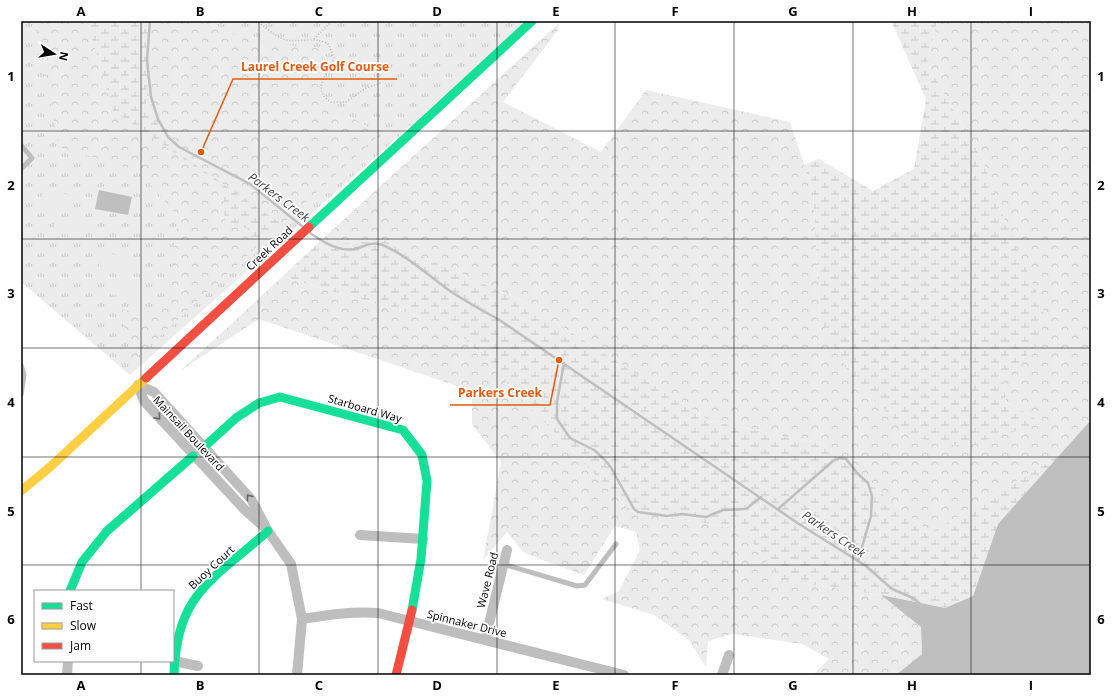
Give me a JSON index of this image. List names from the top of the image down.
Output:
{
  "streets": {
    "street": [
      "Creek Road",
      "Starboard Way",
      "Mainsail Boulevard",
      "Buoy Court",
      "Wave Road",
      "Spinnaker Drive"
    ]
  },
  "crossings": [
    ["Creek Road", "Mainsail Boulevard"],
    ["Starboard Way", "Mainsail Boulevard"],
    ["Starboard Way", "Spinnaker Drive"],
    ["Mainsail Boulevard", "Buoy Court"],
    ["Mainsail Boulevard", "Spinnaker Drive"],
    ["Wave Road", "Spinnaker Drive"]
  ],
  "water": ["Parkers Creek"],
  "places": ["Laurel Creek Golf Course", "Parkers Creek"],
  "legend": ["Fast", "Slow", "Jam"],
  "north": "right",
  "grid": {
    "columns": [
      "A",
      "B",
      "C",
      "D",
      "E",
      "F",
      "G",
      "H",
      "I"
    ],
    "rows": [
      "1",
      "2",
      "3",
      "4",
      "5",
      "6"
    ]
  }
}
